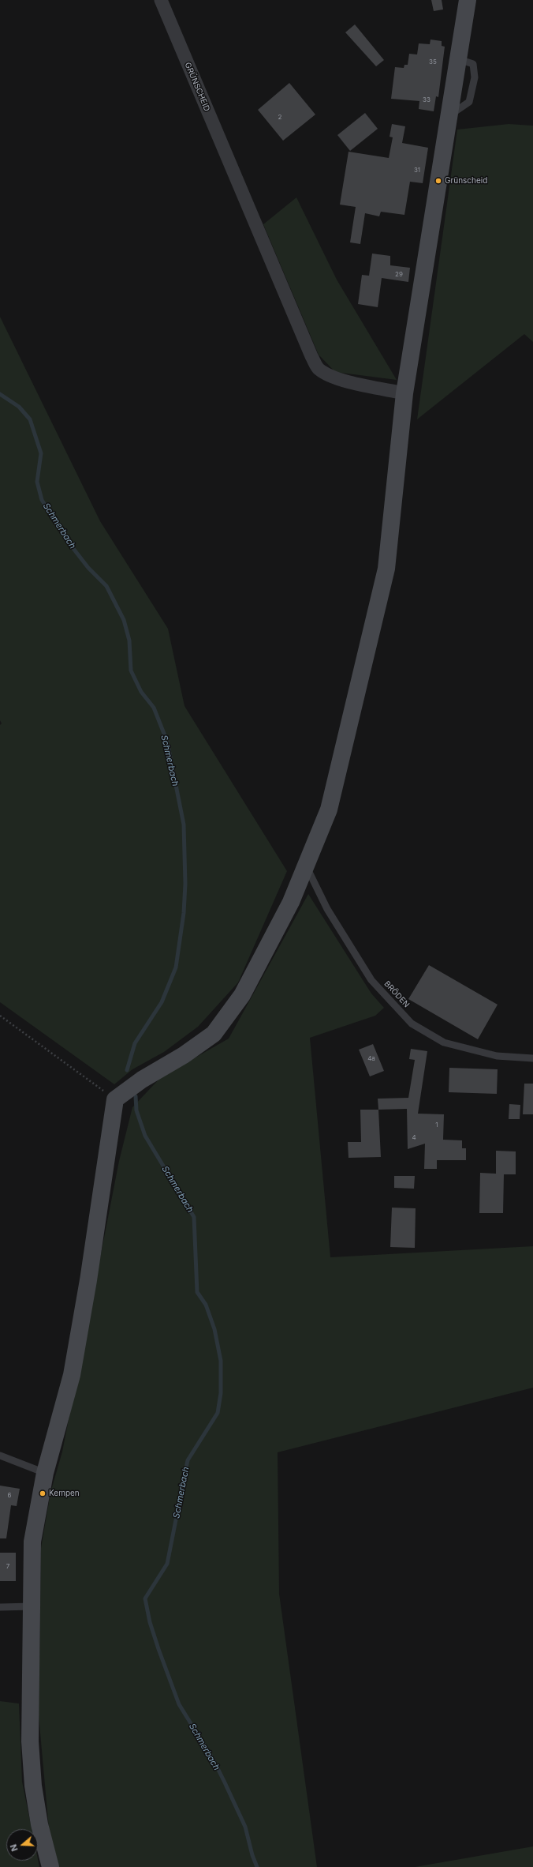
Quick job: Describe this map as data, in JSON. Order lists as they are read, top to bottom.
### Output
{
  "streets": {
    "street": ["GRÜNSCHEID"],
    "lane": ["BRÖDEN"]
  },
  "water": ["Schmerbach"],
  "places": ["Grünscheid", "Kempen"],
  "house_numbers": [
    "35",
    "33",
    "2",
    "31",
    "29",
    "4a",
    "1",
    "4",
    "6",
    "7"
  ],
  "north": "left"
}
